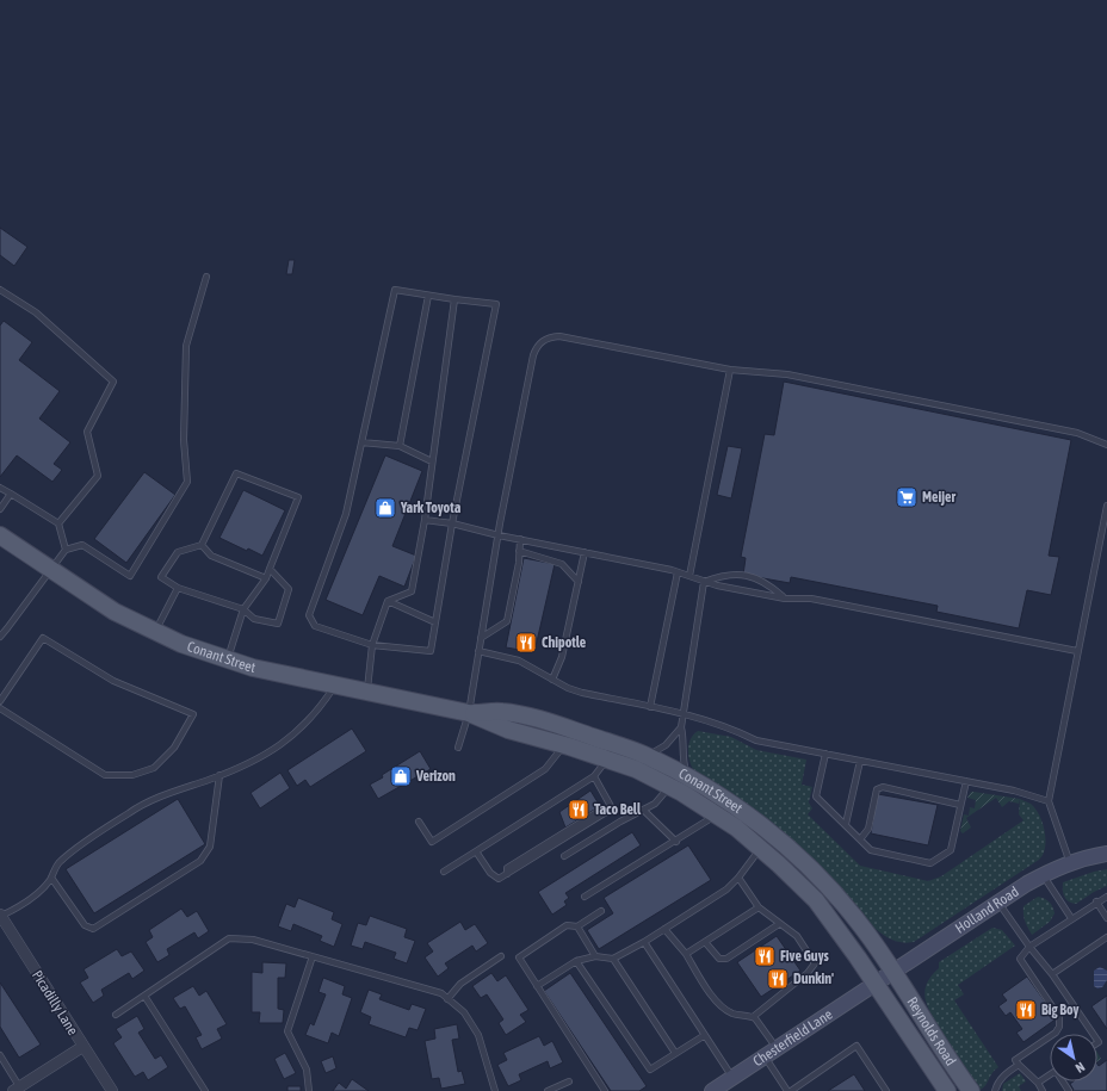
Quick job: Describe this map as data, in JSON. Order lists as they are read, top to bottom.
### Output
{
  "streets": {
    "main road": ["Conant Street", "Reynolds Road"],
    "street": ["Holland Road", "Picadilly Lane", "Chesterfield Lane"]
  },
  "crossings": [
    ["Conant Street", "Holland Road"],
    ["Conant Street", "Reynolds Road"],
    ["Conant Street", "Chesterfield Lane"],
    ["Holland Road", "Reynolds Road"],
    ["Holland Road", "Chesterfield Lane"],
    ["Reynolds Road", "Chesterfield Lane"]
  ],
  "places": {
    "supermarket": ["Meijer"],
    "shop": ["Yark Toyota", "Verizon"],
    "restaurant": [
      "Chipotle",
      "Taco Bell",
      "Five Guys",
      "Dunkin'",
      "Big Boy"
    ]
  },
  "north": "bottom right"
}
